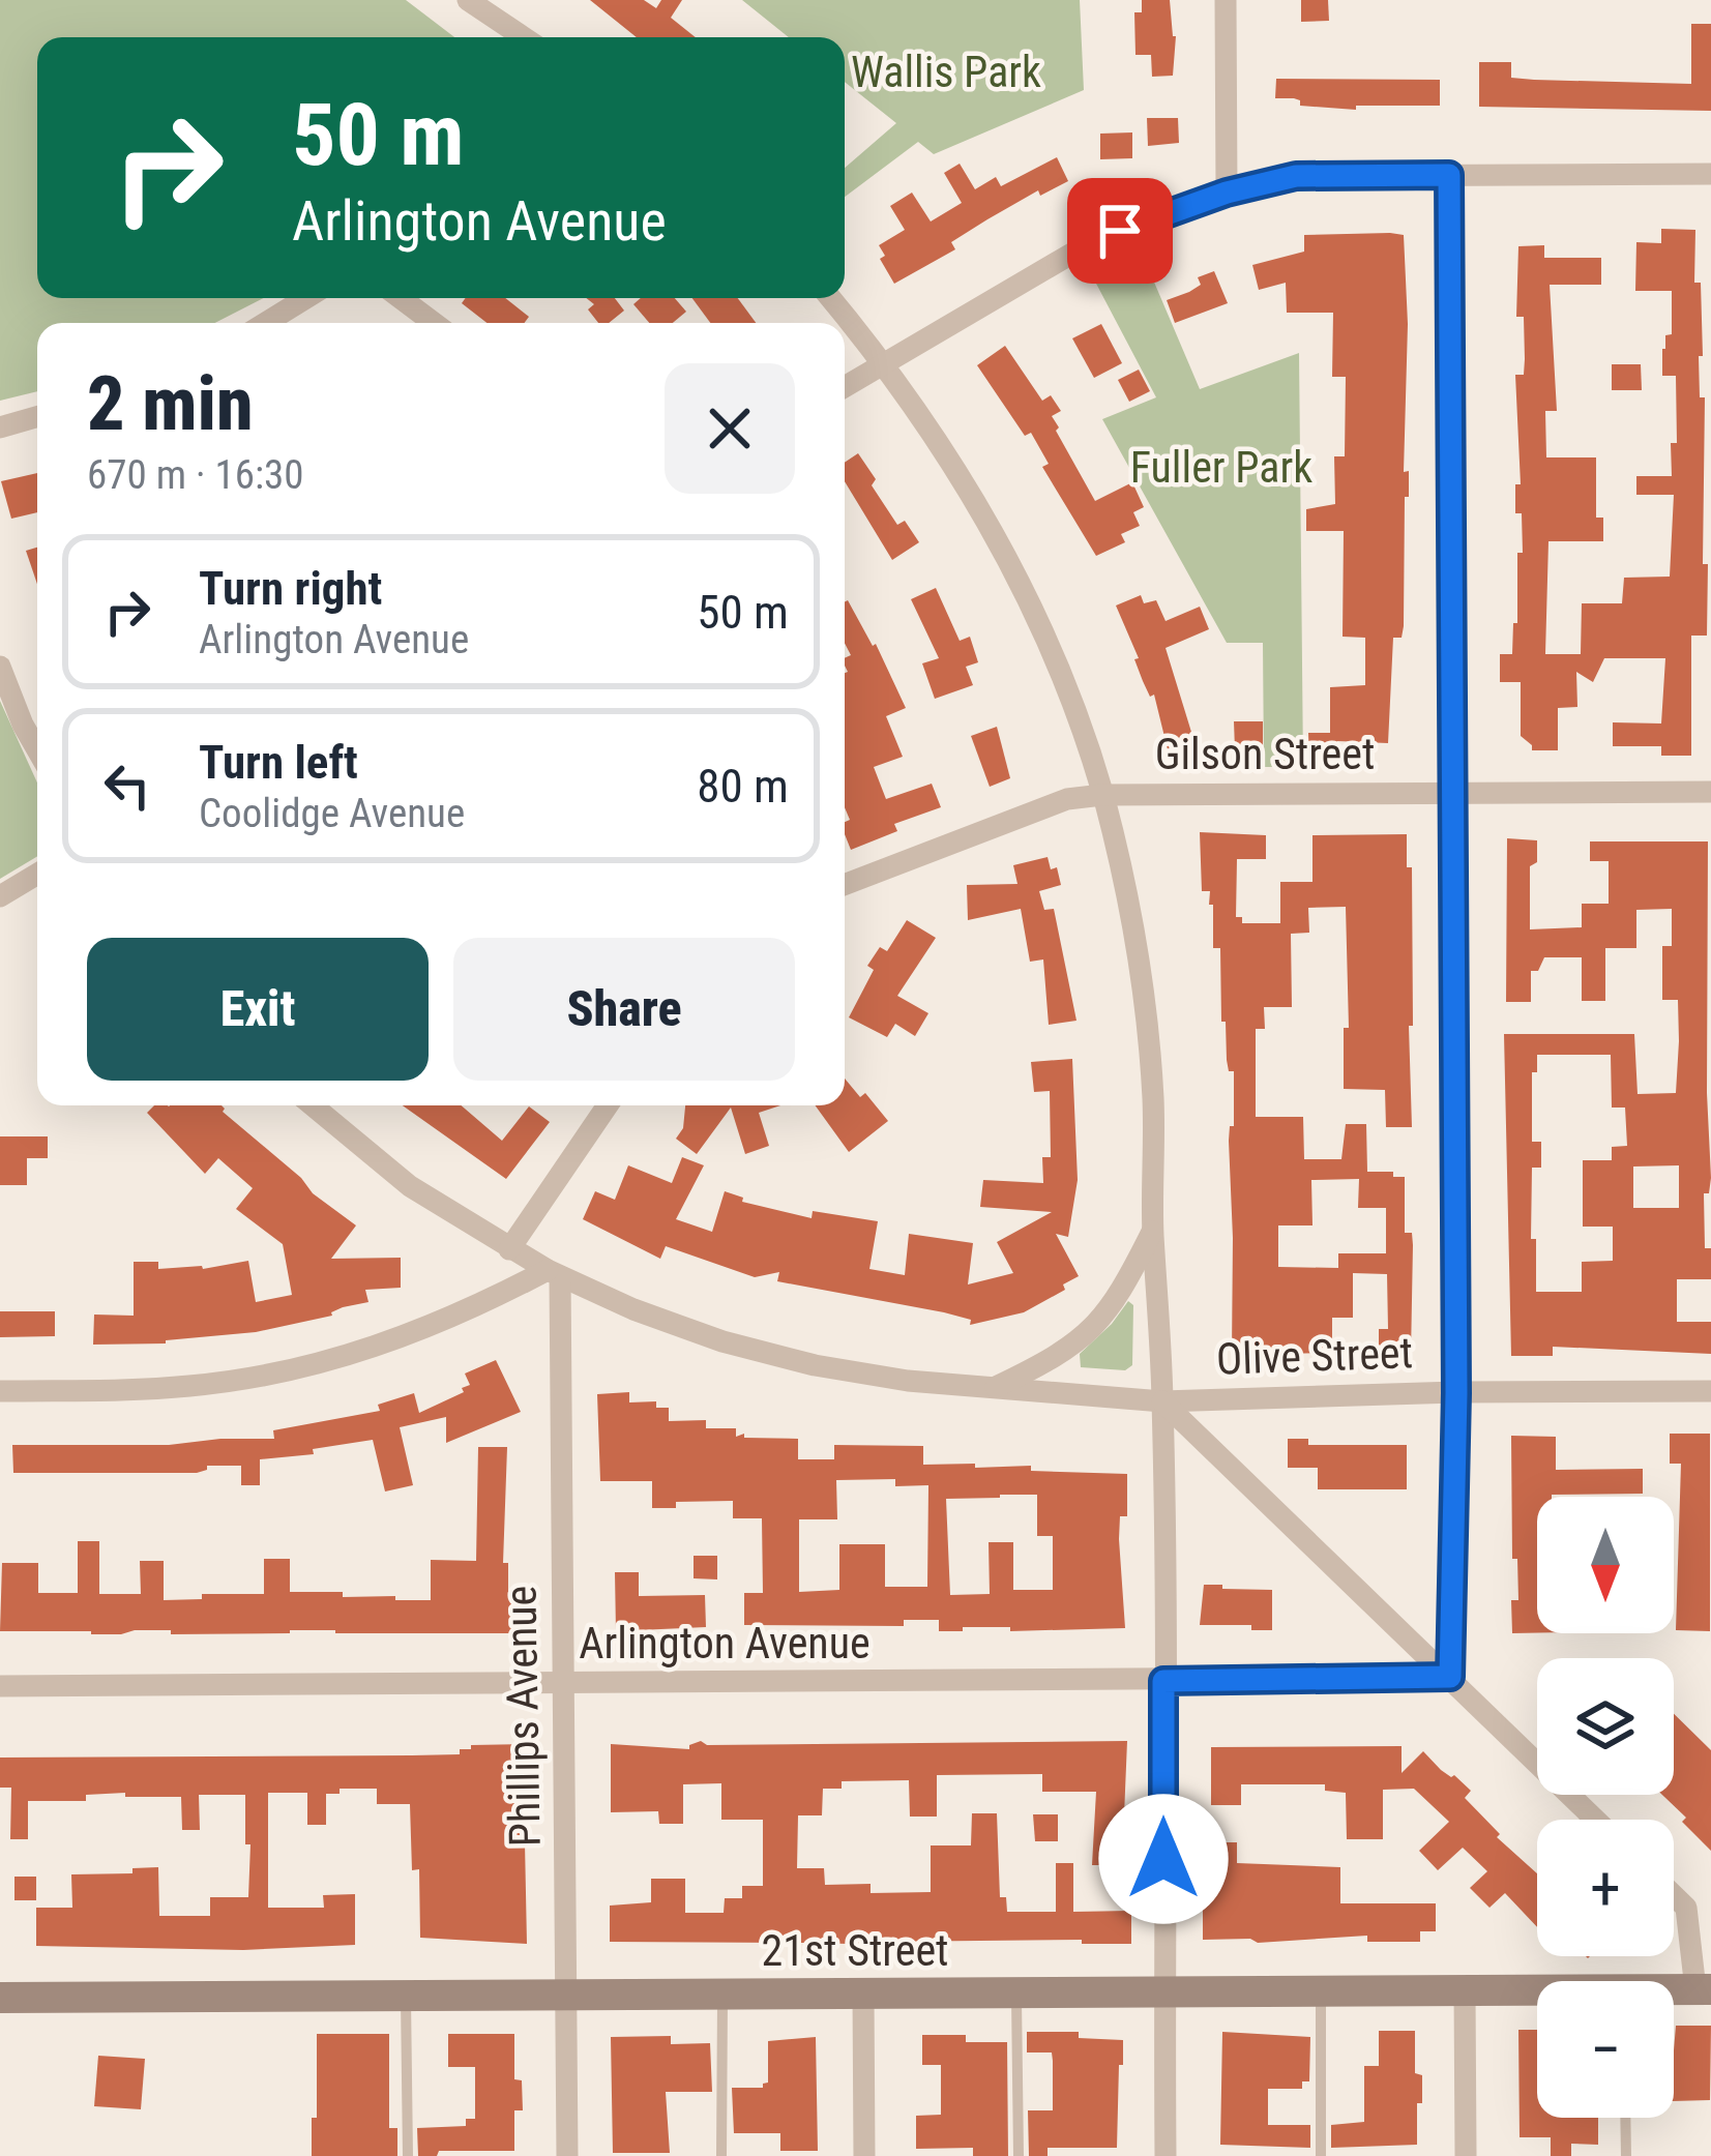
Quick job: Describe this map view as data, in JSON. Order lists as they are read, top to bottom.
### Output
{
  "streets": {
    "street": [
      "Gilson Street",
      "Olive Street",
      "Arlington Avenue",
      "Phillips Avenue",
      "21st Street"
    ]
  },
  "crossings": [
    ["Olive Street", "Phillips Avenue"],
    ["Arlington Avenue", "Phillips Avenue"],
    ["Phillips Avenue", "21st Street"]
  ],
  "parks": ["Wallis Park", "Fuller Park"],
  "north": "bottom",
  "page": {
    "turn": ["50 m", "Arlington Avenue"],
    "heading": ["2 min", "670 m · 16:30"],
    "list": [
      {
        "name": "Turn right",
        "note": "Arlington Avenue",
        "value": "50 m"
      },
      {
        "name": "Turn left",
        "note": "Coolidge Avenue",
        "value": "80 m"
      }
    ],
    "buttons": ["Exit", "Share"],
    "map_buttons": ["+", "−"]
  }
}
